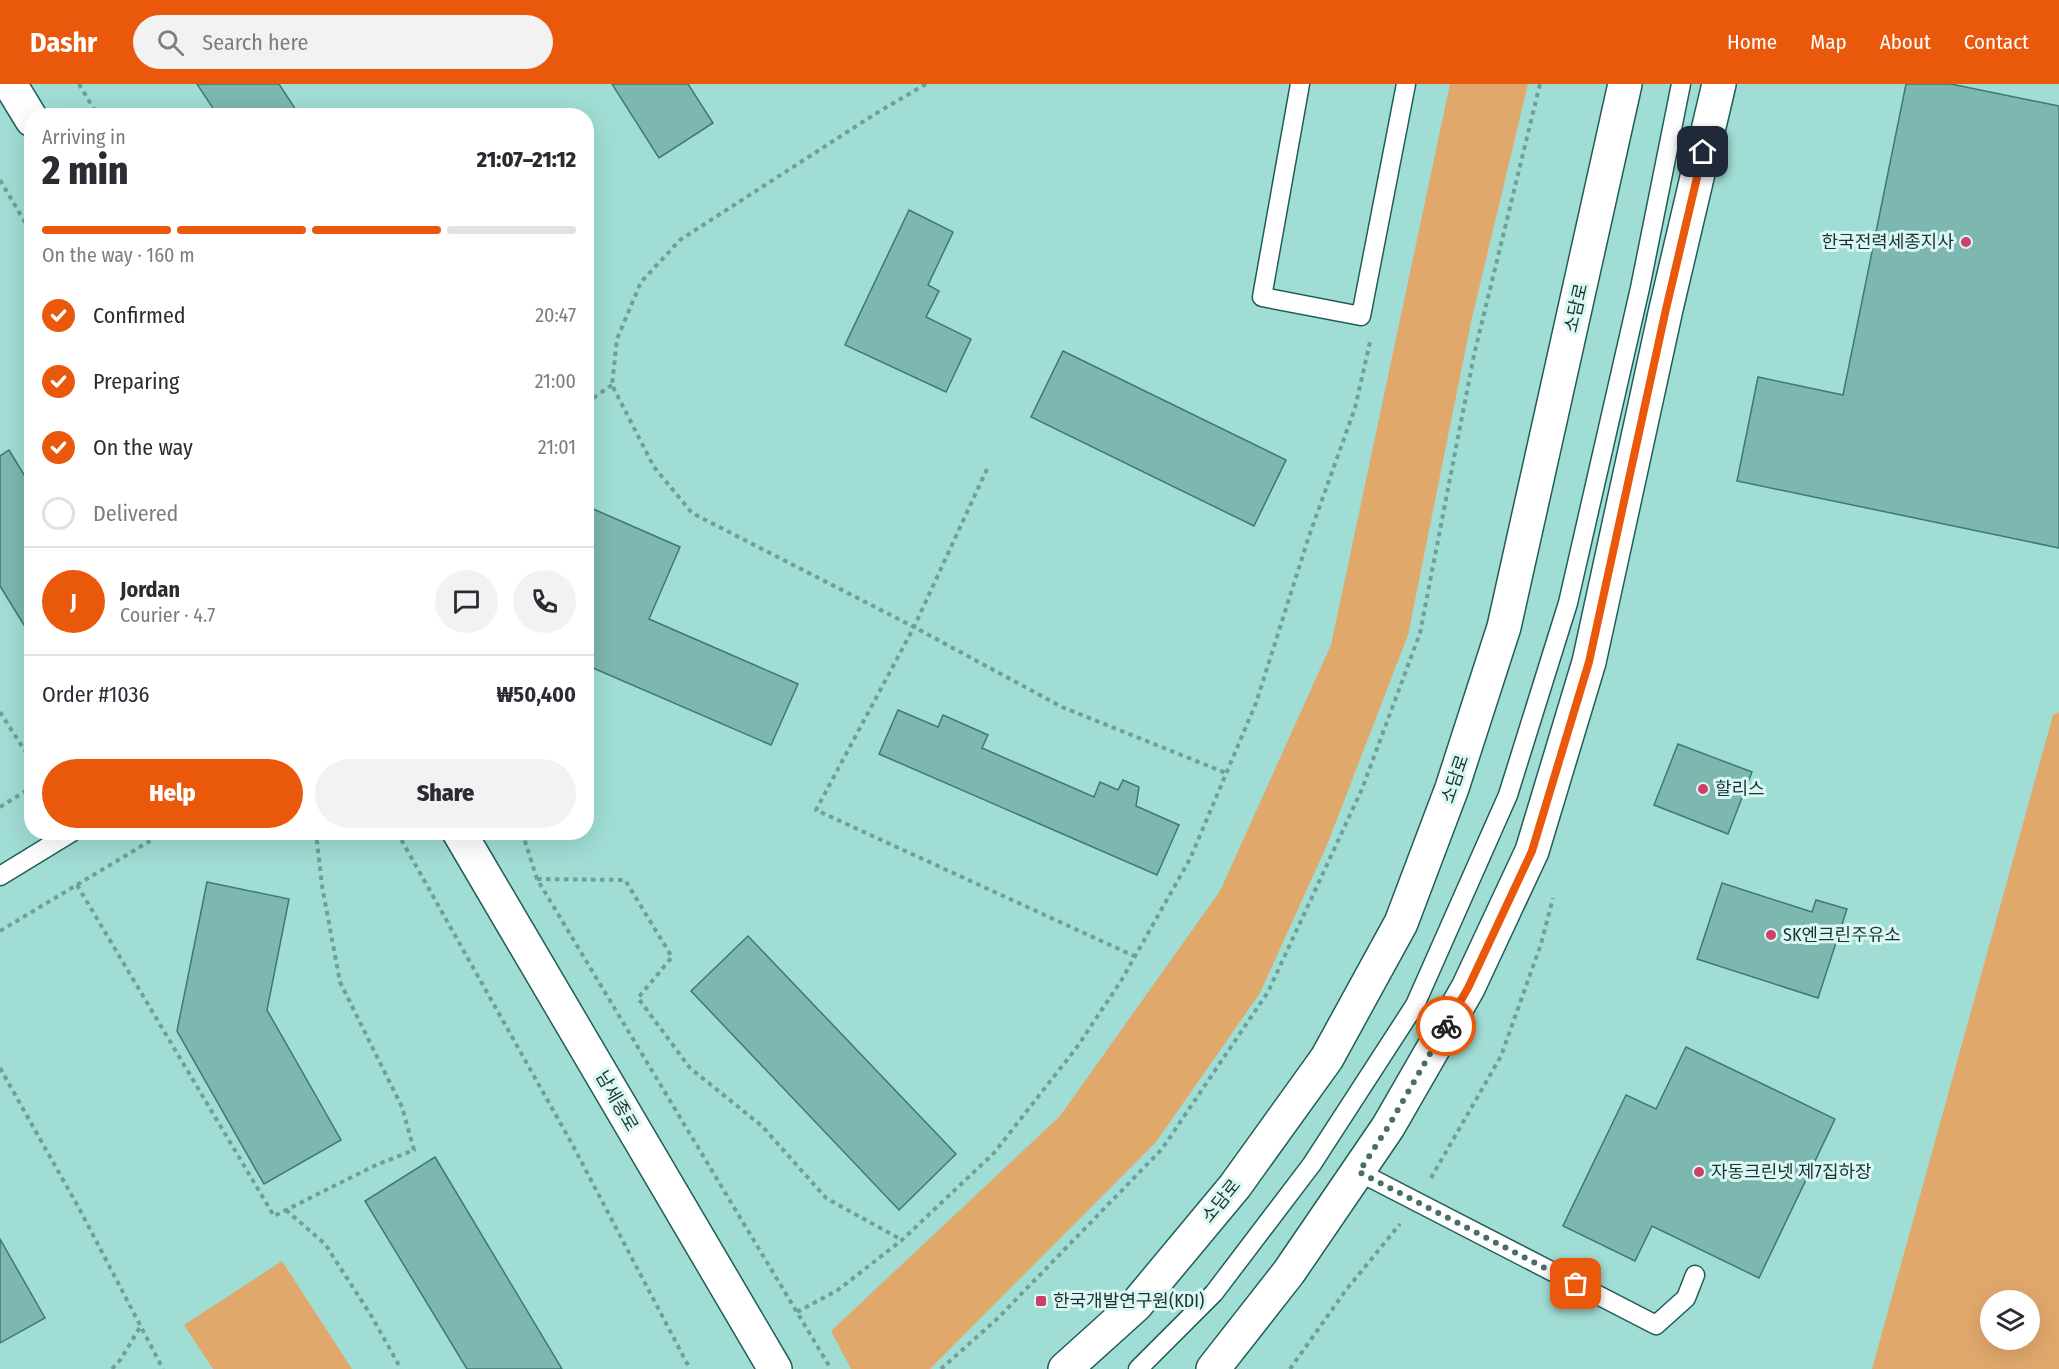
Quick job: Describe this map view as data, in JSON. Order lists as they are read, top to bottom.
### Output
{
  "streets": {
    "street": ["소담로", "남세종로"]
  },
  "places": {
    "other": [
      "한국전력세종지사",
      "할리스",
      "SK엔크린주유소",
      "자동크린넷 제7집하장"
    ],
    "transit": ["한국개발연구원(KDI)"]
  },
  "page": {
    "header": "Dashr",
    "search": "Search here",
    "nav": [
      "Home",
      "Map",
      "About",
      "Contact"
    ],
    "heading": ["2 min", "Arriving in", "21:07–21:12"],
    "panel": [
      "Jordan",
      "Courier · 4.7",
      "Order #1036",
      "₩50,400"
    ],
    "bar": "On the way · 160 m",
    "list": [
      ["Confirmed", "20:47"],
      ["Preparing", "21:00"],
      ["On the way", "21:01"],
      "Delivered"
    ],
    "round": "J",
    "buttons": ["Help", "Share"]
  }
}
